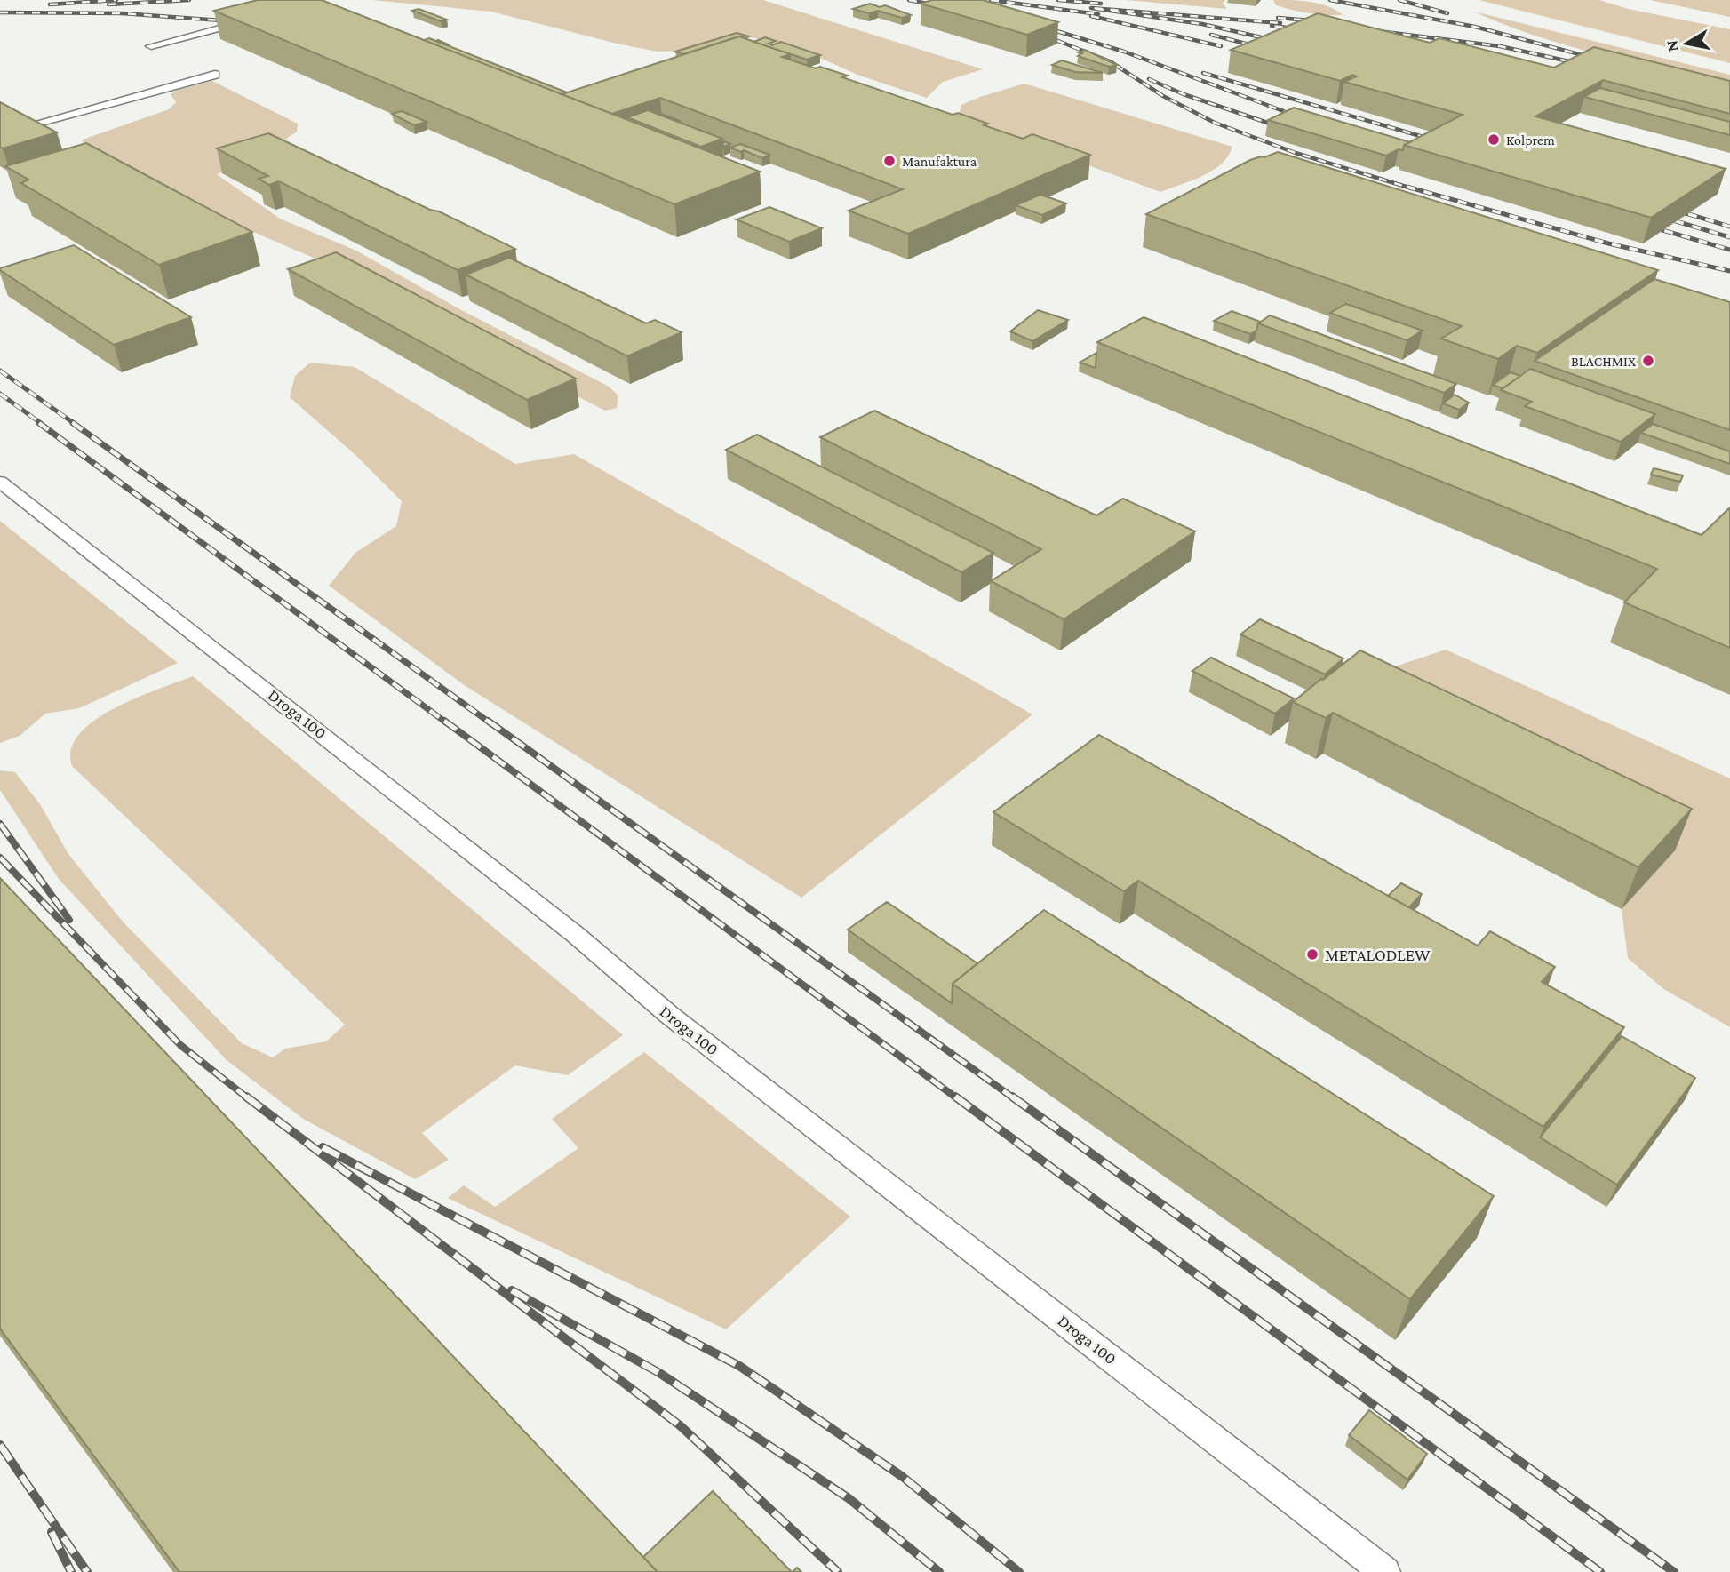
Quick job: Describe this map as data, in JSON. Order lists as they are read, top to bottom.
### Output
{
  "streets": {
    "lane": ["Droga 100"]
  },
  "places": [
    "Kolprem",
    "Manufaktura",
    "BLACHMIX",
    "METALODLEW"
  ],
  "north": "left"
}
